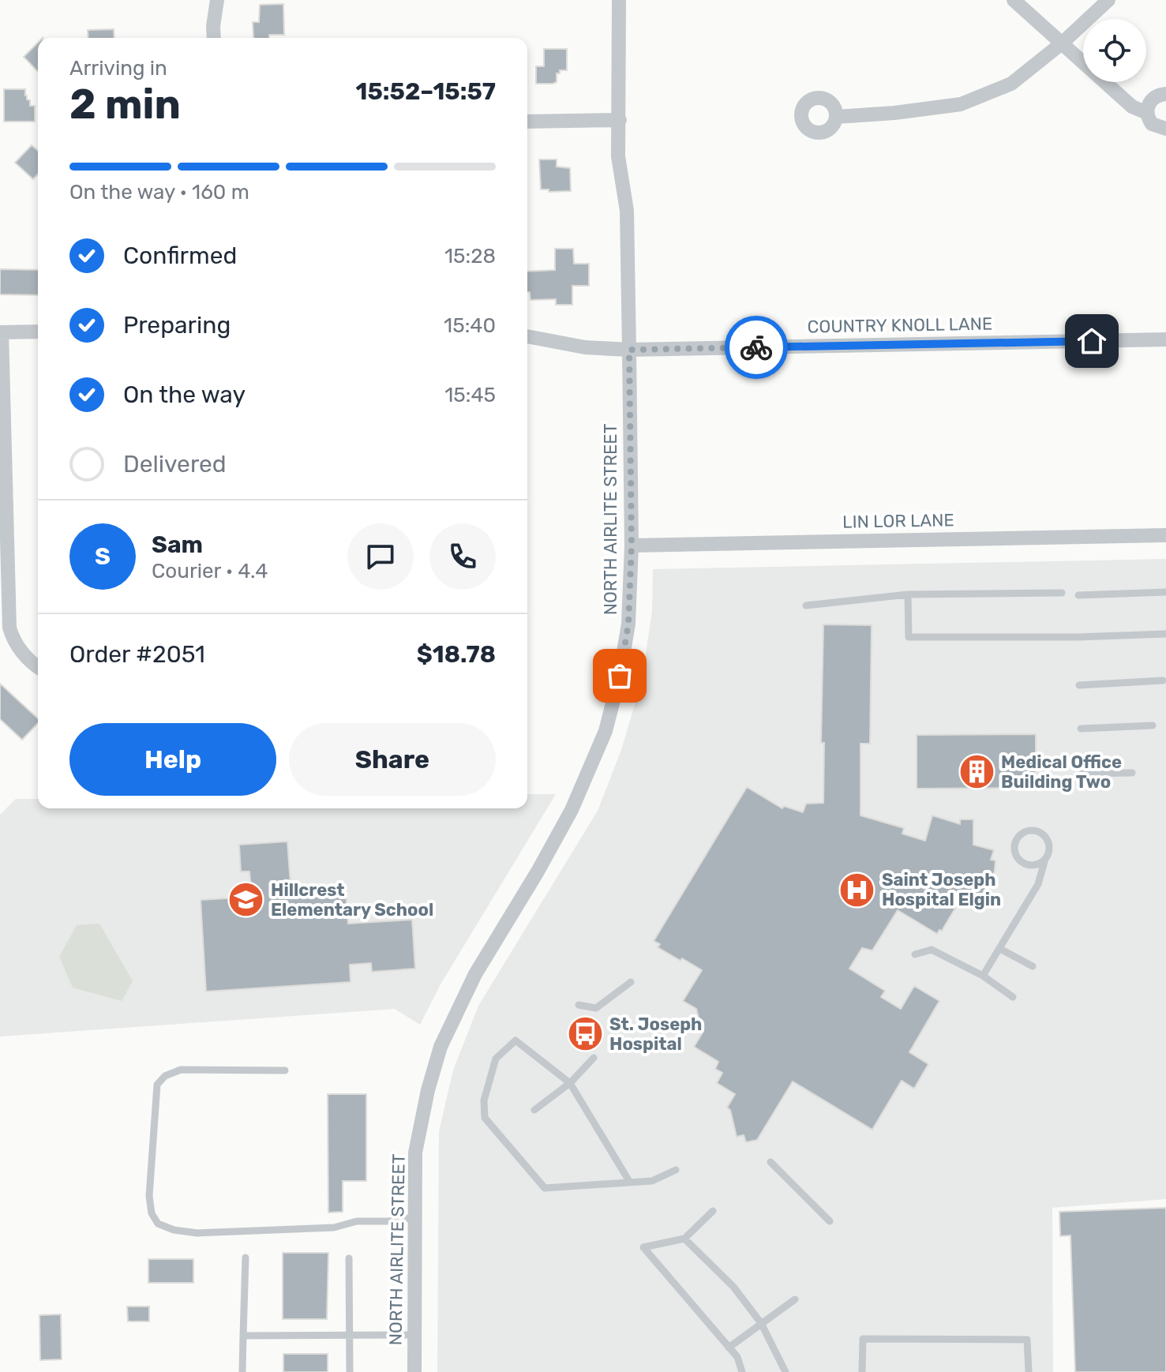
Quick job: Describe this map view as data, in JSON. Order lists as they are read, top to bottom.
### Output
{
  "streets": {
    "street": ["COUNTRY KNOLL LANE", "NORTH AIRLITE STREET", "LIN LOR LANE"]
  },
  "crossings": [
    ["COUNTRY KNOLL LANE", "NORTH AIRLITE STREET"],
    ["NORTH AIRLITE STREET", "LIN LOR LANE"]
  ],
  "places": {
    "building": ["Medical Office Building Two"],
    "hospital": ["Saint Joseph Hospital Elgin"],
    "school or university": ["Hillcrest Elementary School"],
    "bus stop": ["St. Joseph Hospital"]
  },
  "page": {
    "heading": ["2 min", "Arriving in", "15:52–15:57"],
    "panel": [
      "Sam",
      "Courier · 4.4",
      "Order #2051",
      "$18.78"
    ],
    "bar": "On the way · 160 m",
    "list": [
      ["Confirmed", "15:28"],
      ["Preparing", "15:40"],
      ["On the way", "15:45"],
      "Delivered"
    ],
    "round": "S",
    "buttons": ["Help", "Share"]
  }
}
